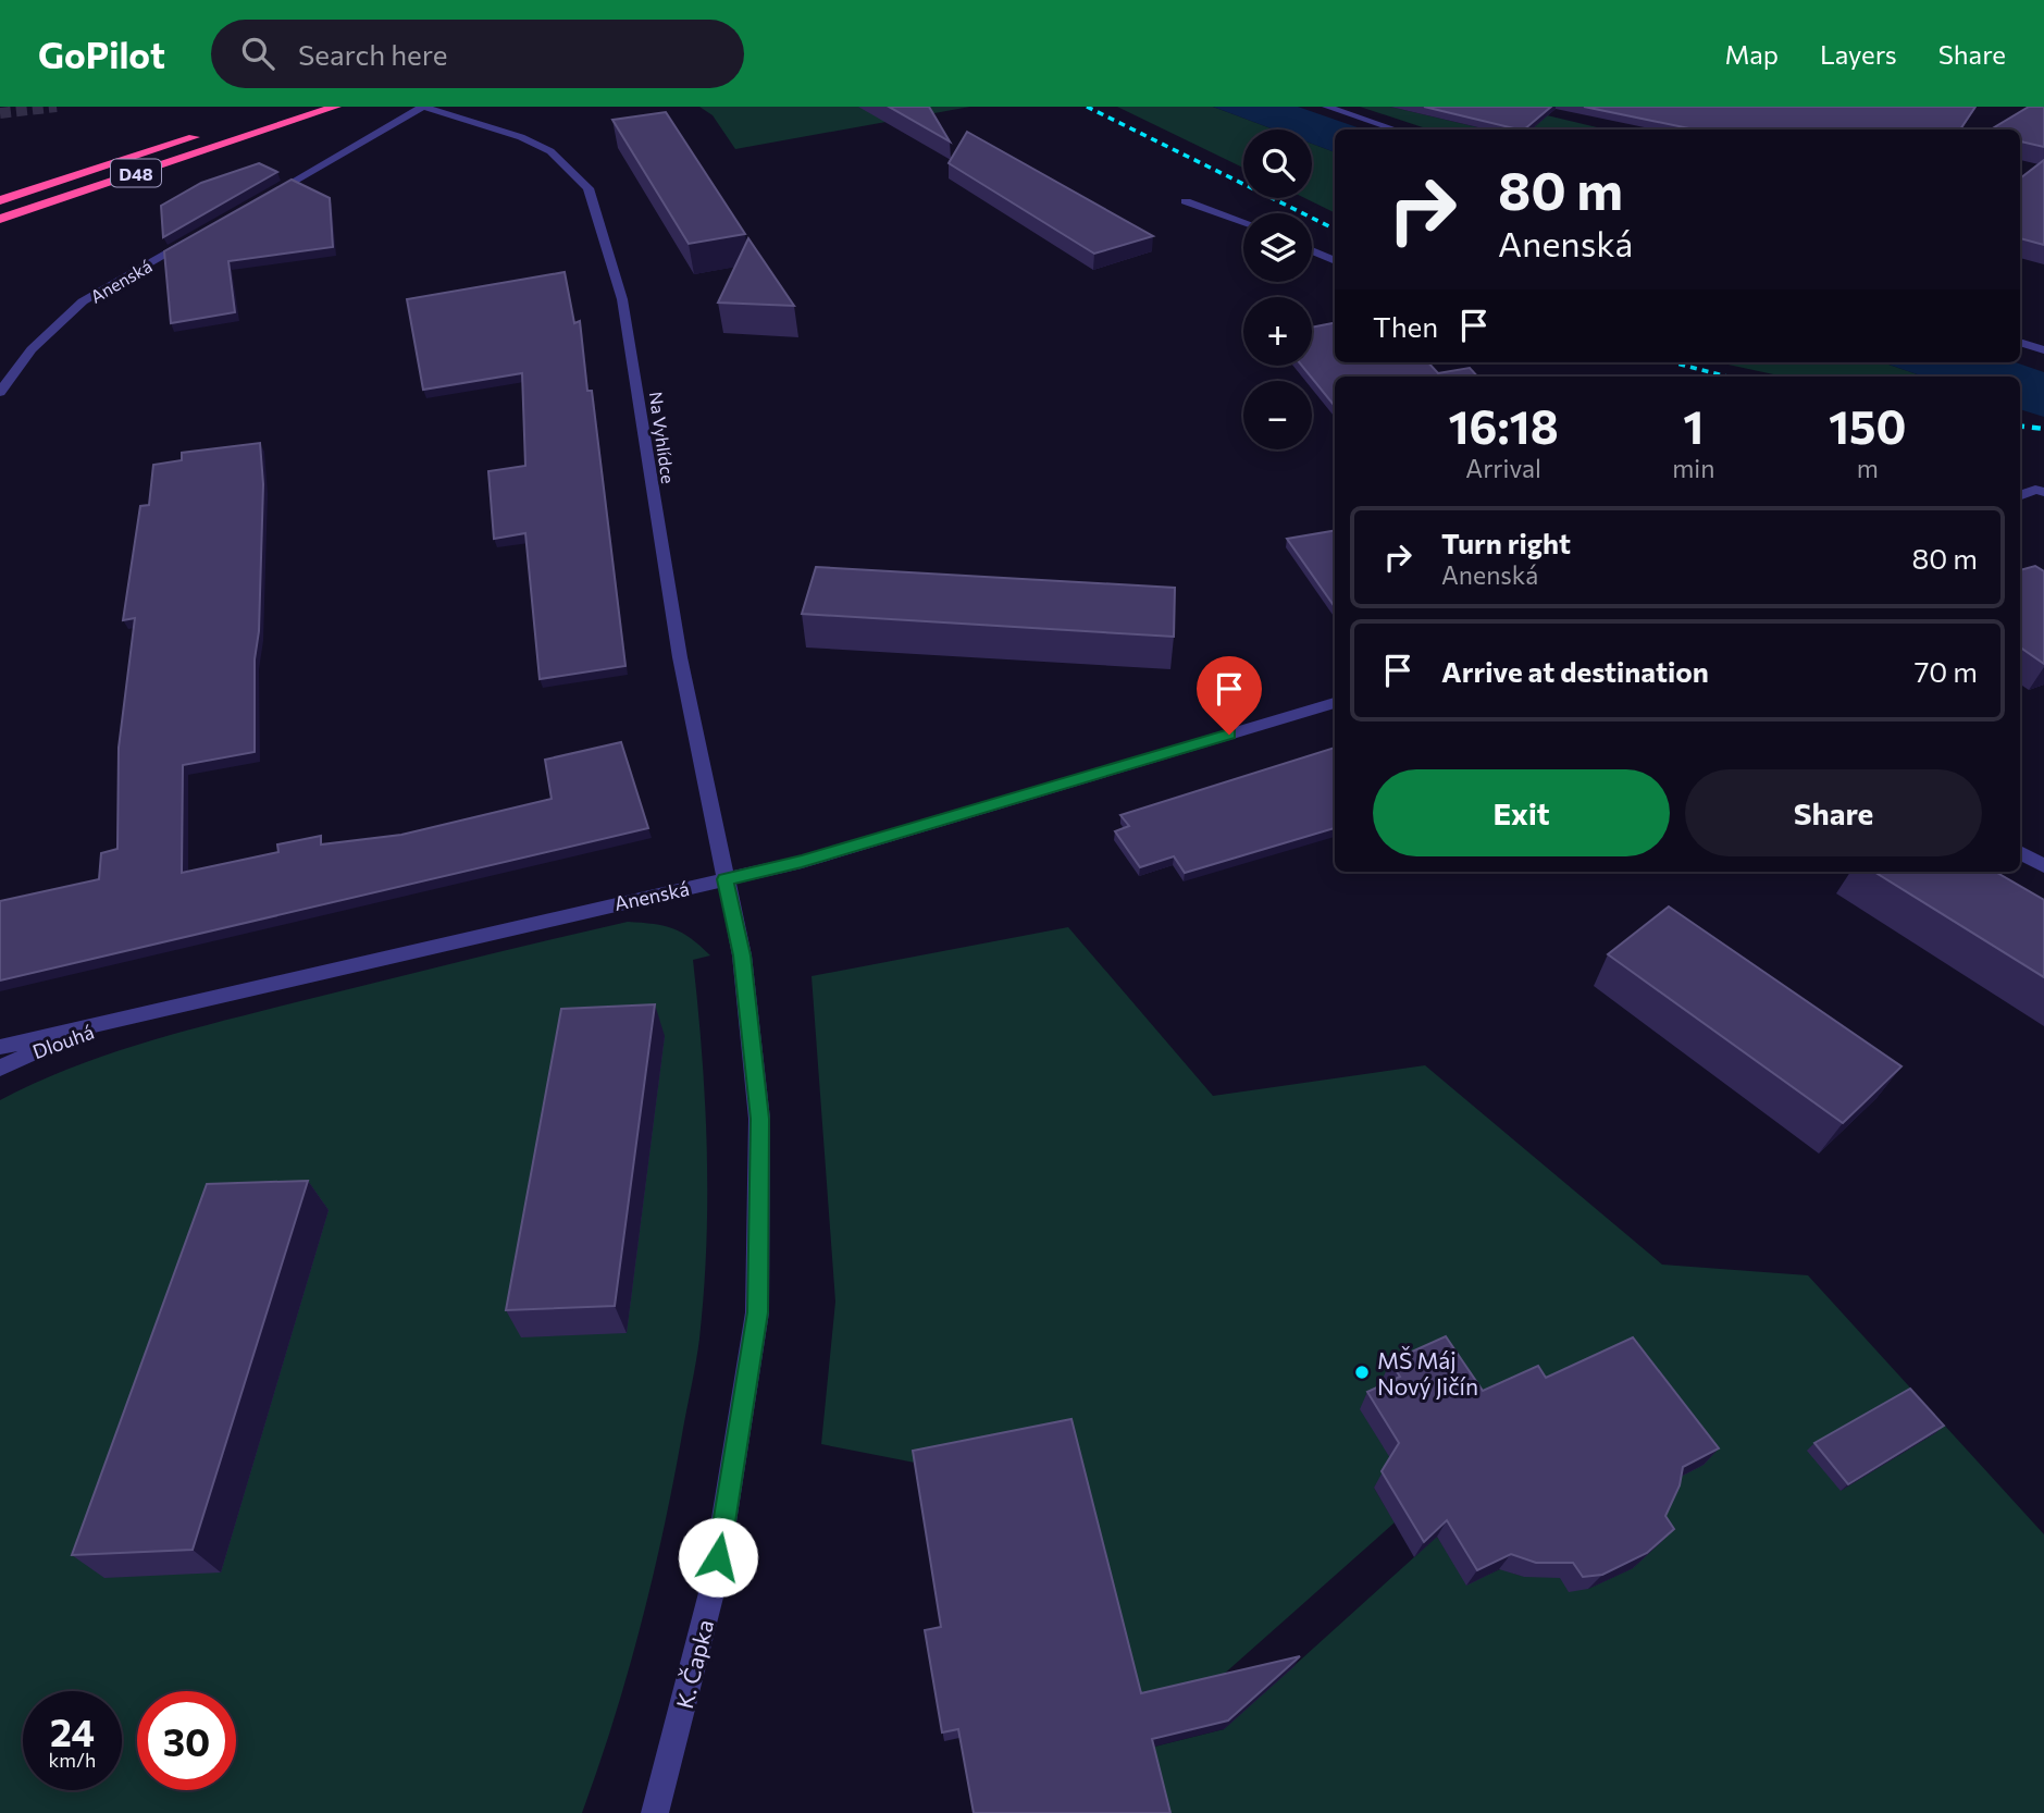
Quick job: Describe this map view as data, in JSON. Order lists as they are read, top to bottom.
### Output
{
  "streets": {
    "highway": ["D48"],
    "street": [
      "Anenská",
      "Na Vyhlídce",
      "Dlouhá",
      "K. Čapka"
    ]
  },
  "crossings": [
    ["Anenská", "Na Vyhlídce"],
    ["Anenská", "Dlouhá"],
    ["Anenská", "K. Čapka"],
    ["Na Vyhlídce", "K. Čapka"]
  ],
  "places": ["MŠ Máj Nový Jičín"],
  "page": {
    "header": "GoPilot",
    "search": "Search here",
    "nav": ["Map", "Layers", "Share"],
    "map_buttons": ["+", "−"],
    "turn": ["80 m", "Anenská"],
    "then": "Then",
    "eta": [
      "16:18",
      "Arrival",
      "1",
      "min",
      "150",
      "m"
    ],
    "list": [
      {
        "name": "Turn right",
        "note": "Anenská",
        "value": "80 m"
      },
      {
        "name": "Arrive at destination",
        "value": "70 m"
      }
    ],
    "buttons": ["Exit", "Share"],
    "speed": "24 km/h",
    "limit": "30"
  }
}
